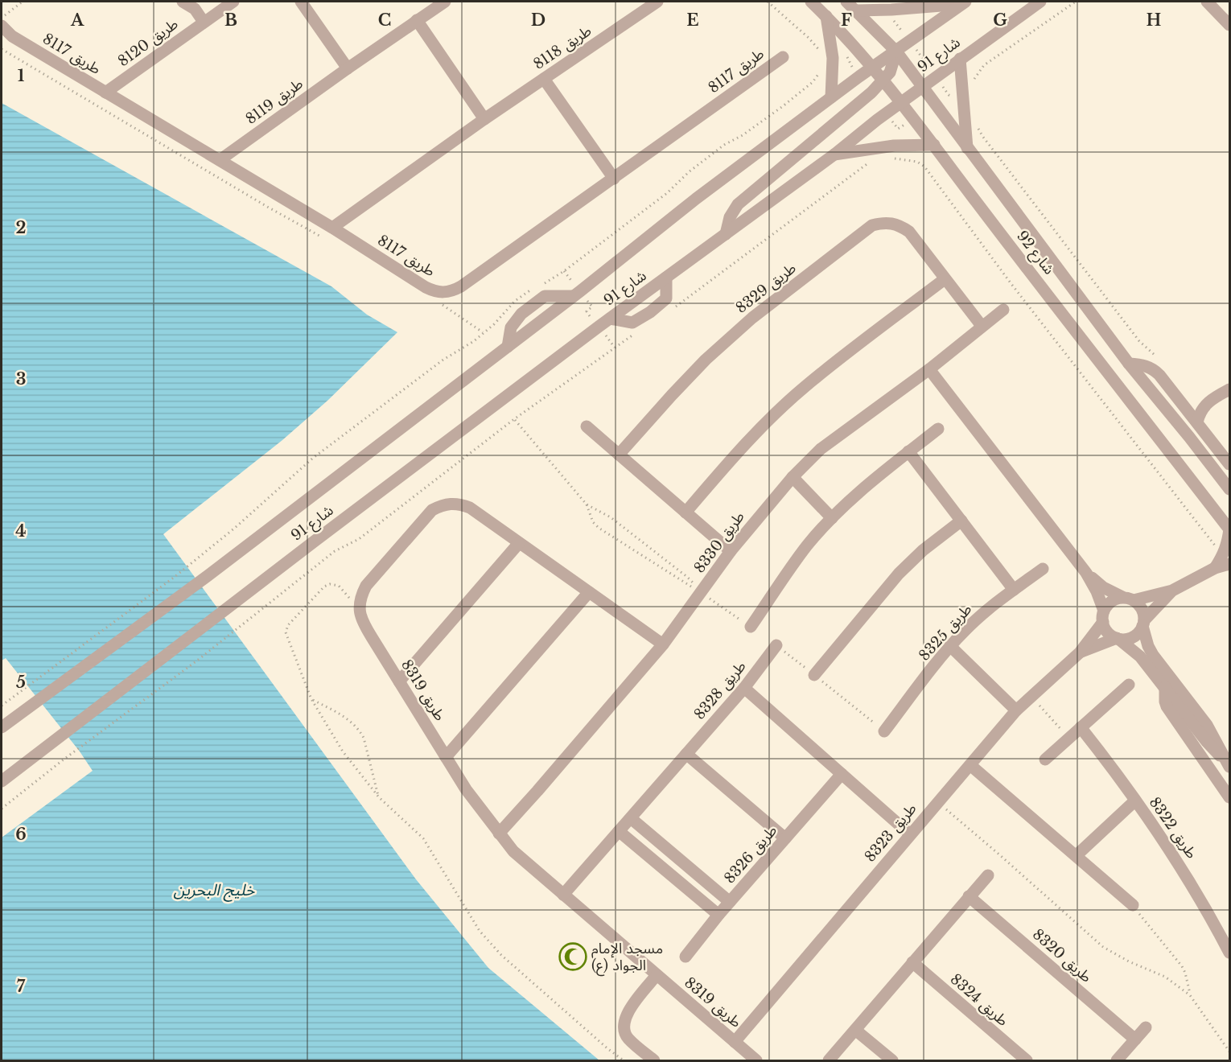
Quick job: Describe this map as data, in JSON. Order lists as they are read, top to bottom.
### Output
{
  "streets": {
    "street": [
      "طريق 8120",
      "طريق 8118",
      "طريق 8117",
      "شارع 91",
      "طريق 8119",
      "شارع 92",
      "طريق 8329",
      "طريق 8330",
      "طريق 8325",
      "طريق 8319",
      "طريق 8328",
      "طريق 8322",
      "طريق 8323",
      "طريق 8326",
      "طريق 8320",
      "طريق 8324"
    ]
  },
  "crossings": [
    ["طريق 8120", "طريق 8117"],
    ["طريق 8118", "طريق 8117"],
    ["طريق 8117", "طريق 8119"],
    ["شارع 91", "شارع 92"],
    ["طريق 8329", "طريق 8330"],
    ["طريق 8330", "طريق 8319"],
    ["طريق 8319", "طريق 8328"],
    ["طريق 8319", "طريق 8323"]
  ],
  "water": ["خليج البحرين"],
  "places": {
    "mosque": ["مسجد الإمام الجواد (ع)"]
  },
  "grid": {
    "columns": [
      "A",
      "B",
      "C",
      "D",
      "E",
      "F",
      "G",
      "H"
    ],
    "rows": [
      "1",
      "2",
      "3",
      "4",
      "5",
      "6",
      "7"
    ]
  }
}
